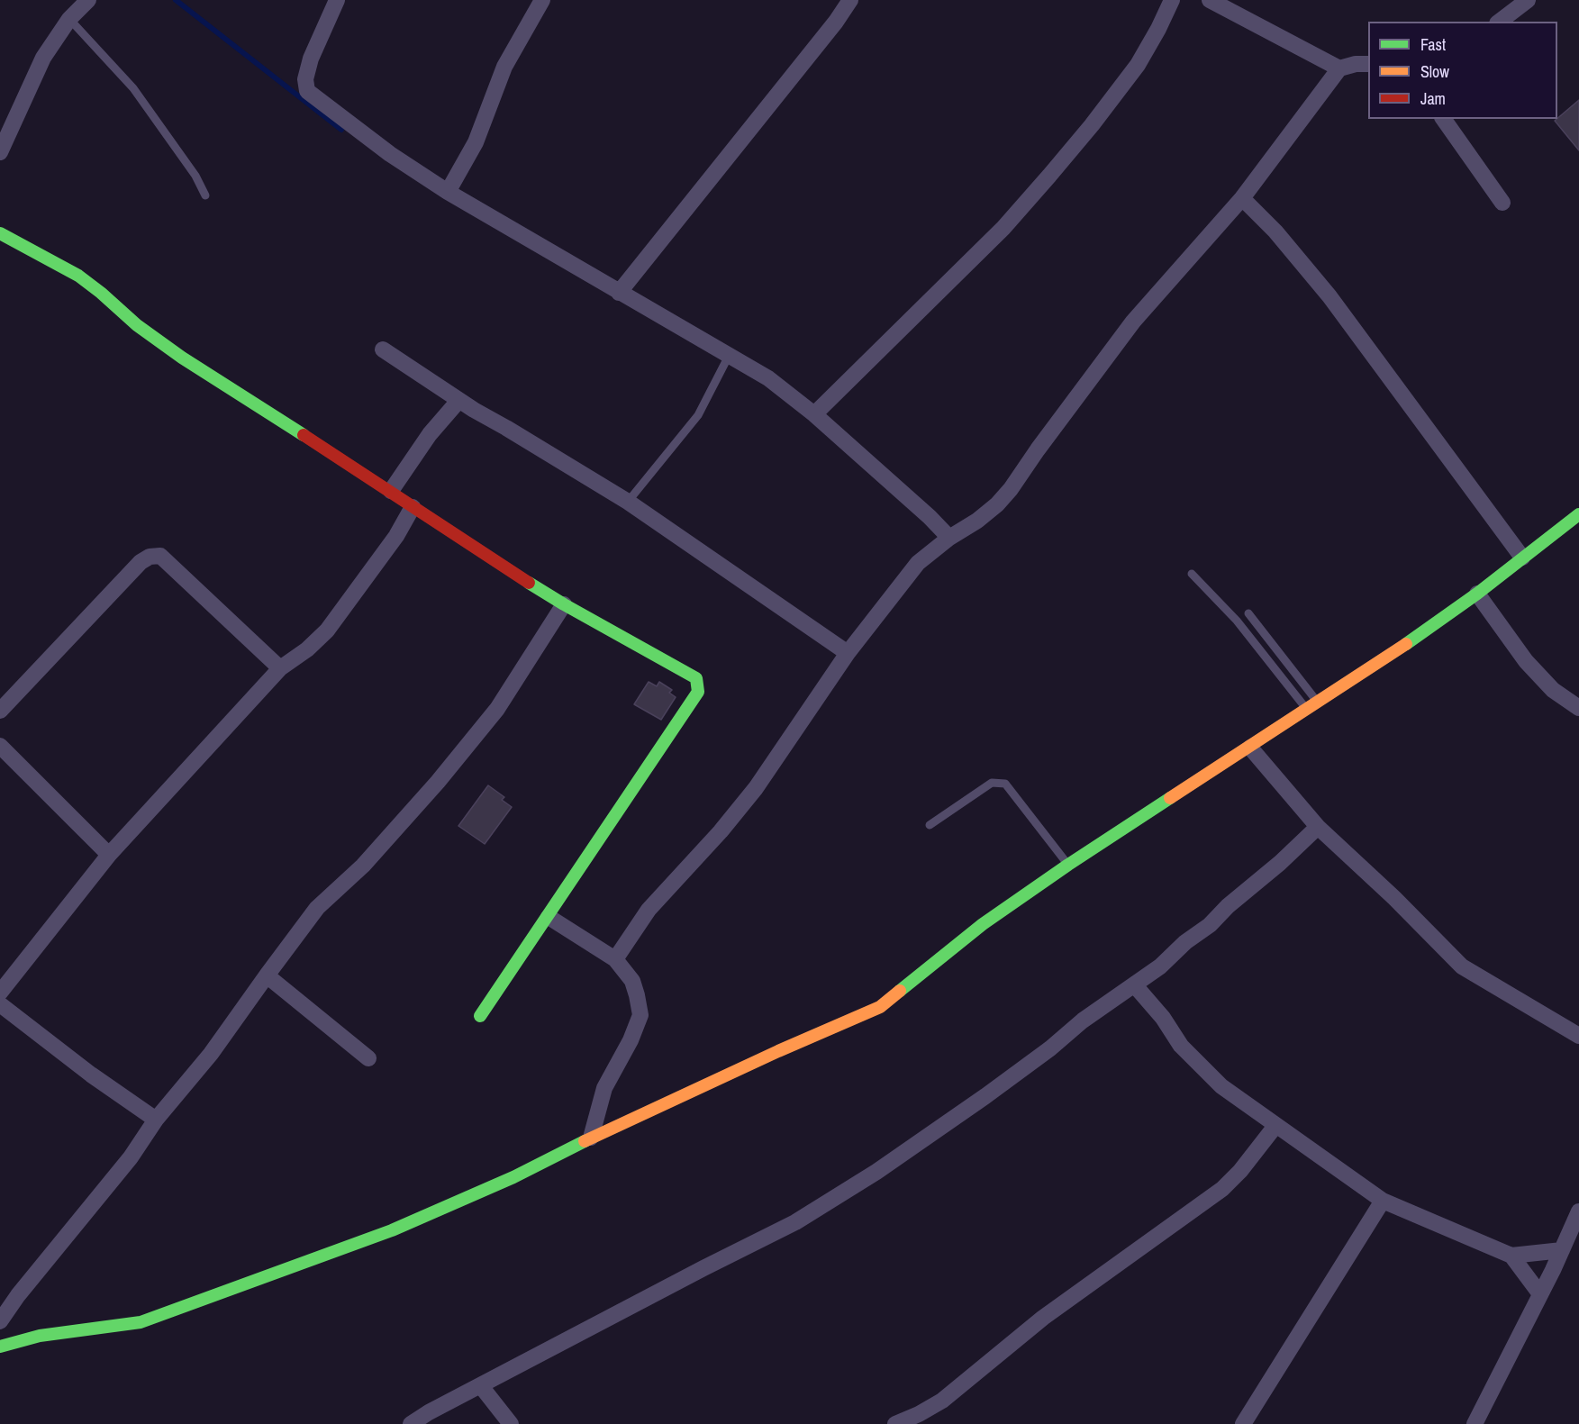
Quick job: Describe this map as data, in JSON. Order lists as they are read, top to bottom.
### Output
{
  "legend": ["Fast", "Slow", "Jam"]
}
